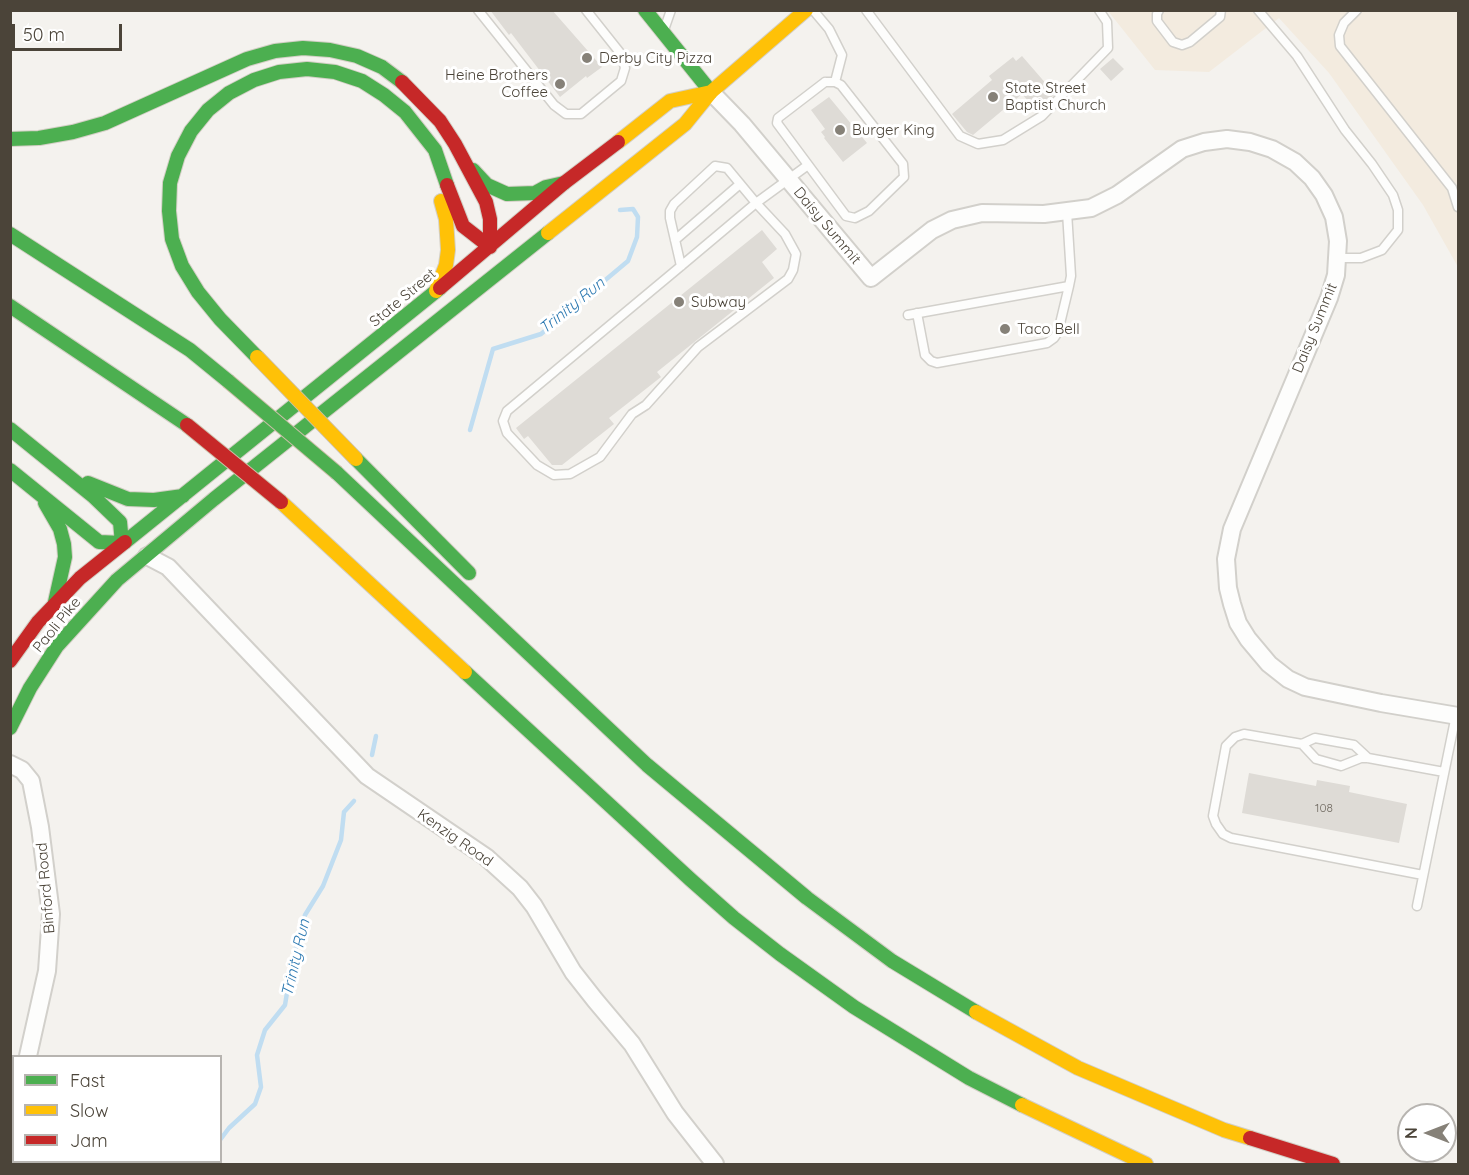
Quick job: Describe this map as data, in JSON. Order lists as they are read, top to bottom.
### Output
{
  "streets": {
    "main road": ["State Street", "Paoli Pike"],
    "street": ["Daisy Summit", "Kenzig Road", "Binford Road"]
  },
  "crossings": [
    ["State Street", "Paoli Pike"],
    ["State Street", "Kenzig Road"],
    ["Paoli Pike", "Kenzig Road"]
  ],
  "water": ["Trinity Run"],
  "places": [
    "Derby City Pizza",
    "Heine Brothers Coffee",
    "State Street Baptist Church",
    "Burger King",
    "Subway",
    "Taco Bell"
  ],
  "house_numbers": ["108"],
  "legend": ["Fast", "Slow", "Jam"],
  "scale_bar": "50 m",
  "north": "left"
}
